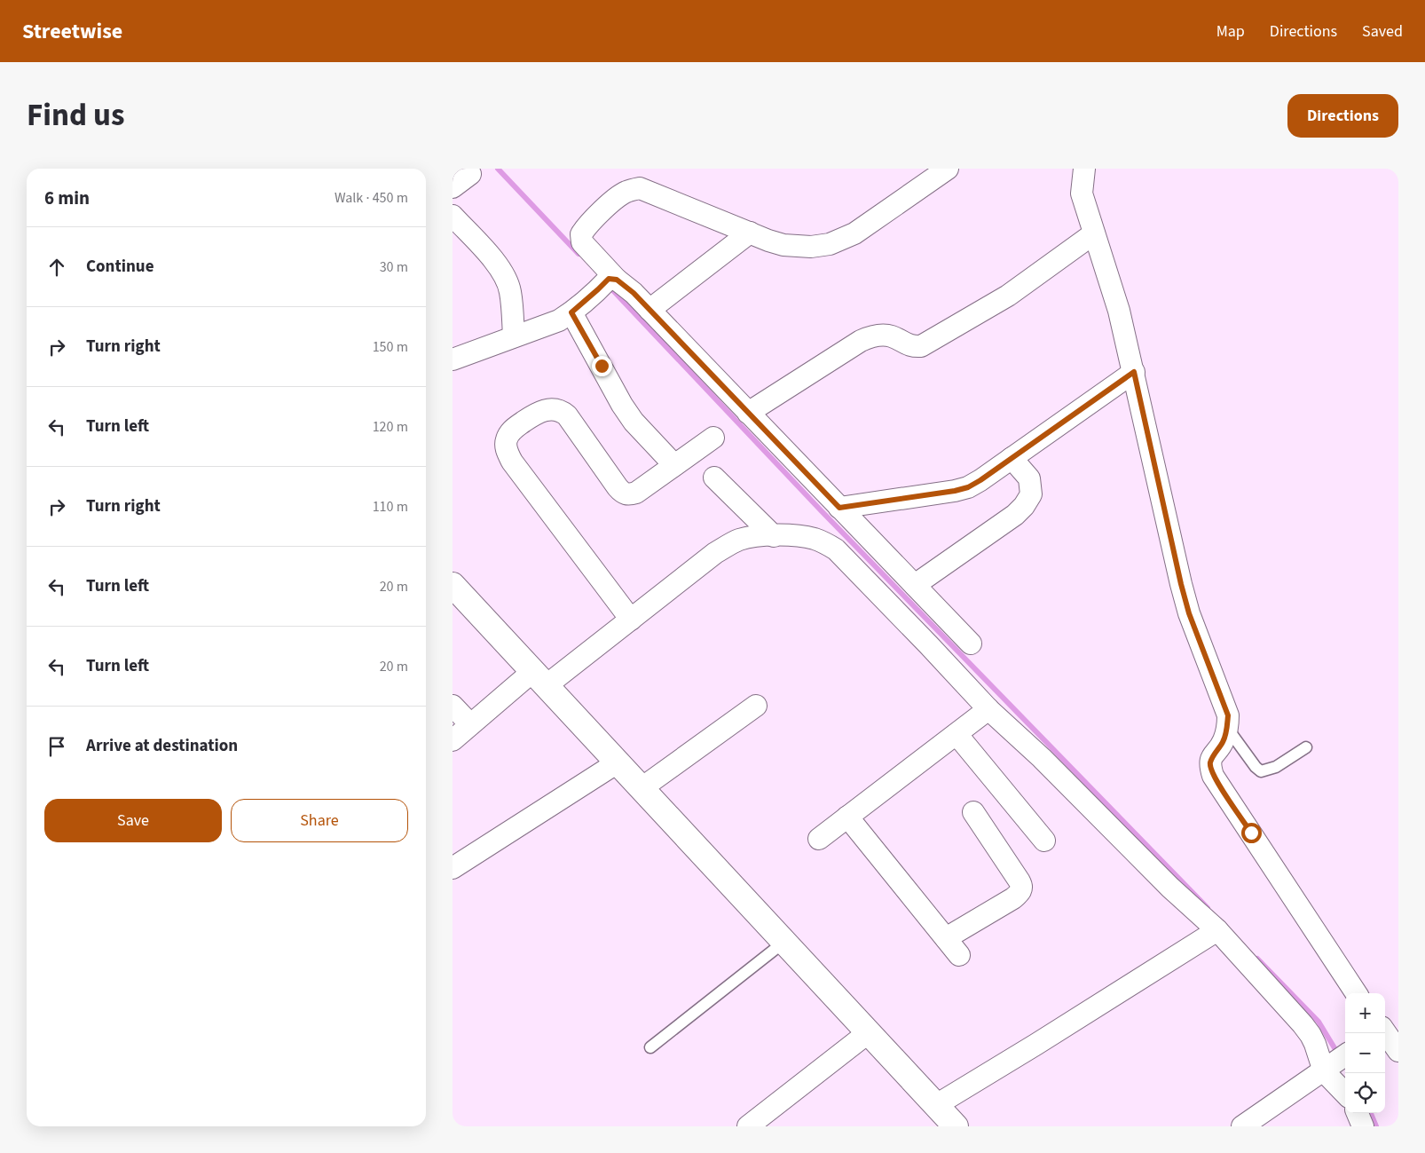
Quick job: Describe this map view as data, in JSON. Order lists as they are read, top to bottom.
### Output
{
  "page": {
    "header": "Streetwise",
    "nav": ["Map", "Directions", "Saved"],
    "title": "Find us",
    "buttons": [
      "Directions",
      ["Save", "Share"]
    ],
    "heading": ["6 min", "Walk · 450 m"],
    "list": [
      ["Continue", "30 m"],
      ["Turn right", "150 m"],
      ["Turn left", "120 m"],
      ["Turn right", "110 m"],
      ["Turn left", "20 m"],
      ["Turn left", "20 m"],
      "Arrive at destination"
    ],
    "map_buttons": ["+", "−"]
  }
}
